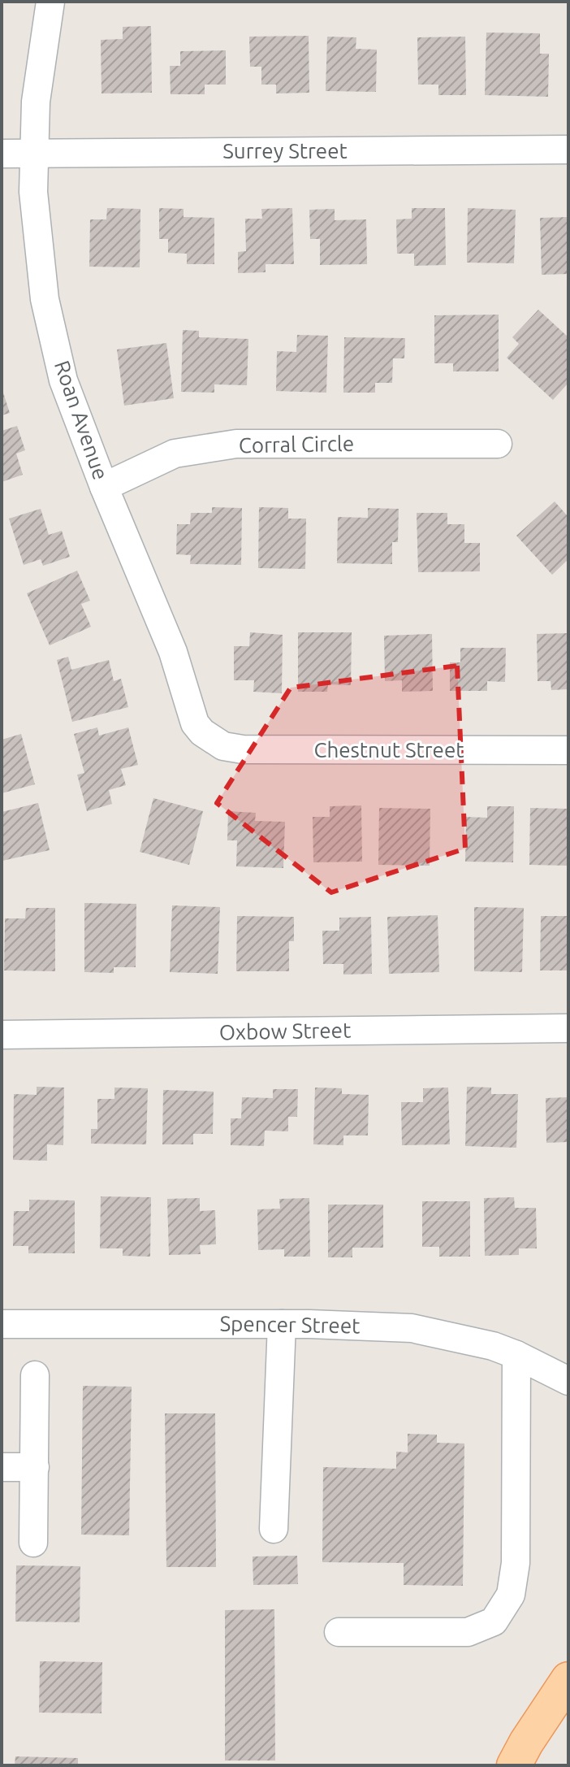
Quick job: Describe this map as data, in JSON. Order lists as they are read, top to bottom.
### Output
{
  "streets": {
    "street": [
      "Surrey Street",
      "Roan Avenue",
      "Corral Circle",
      "Chestnut Street",
      "Oxbow Street",
      "Spencer Street"
    ]
  },
  "crossings": [
    ["Surrey Street", "Roan Avenue"],
    ["Roan Avenue", "Corral Circle"],
    ["Roan Avenue", "Chestnut Street"]
  ]
}
